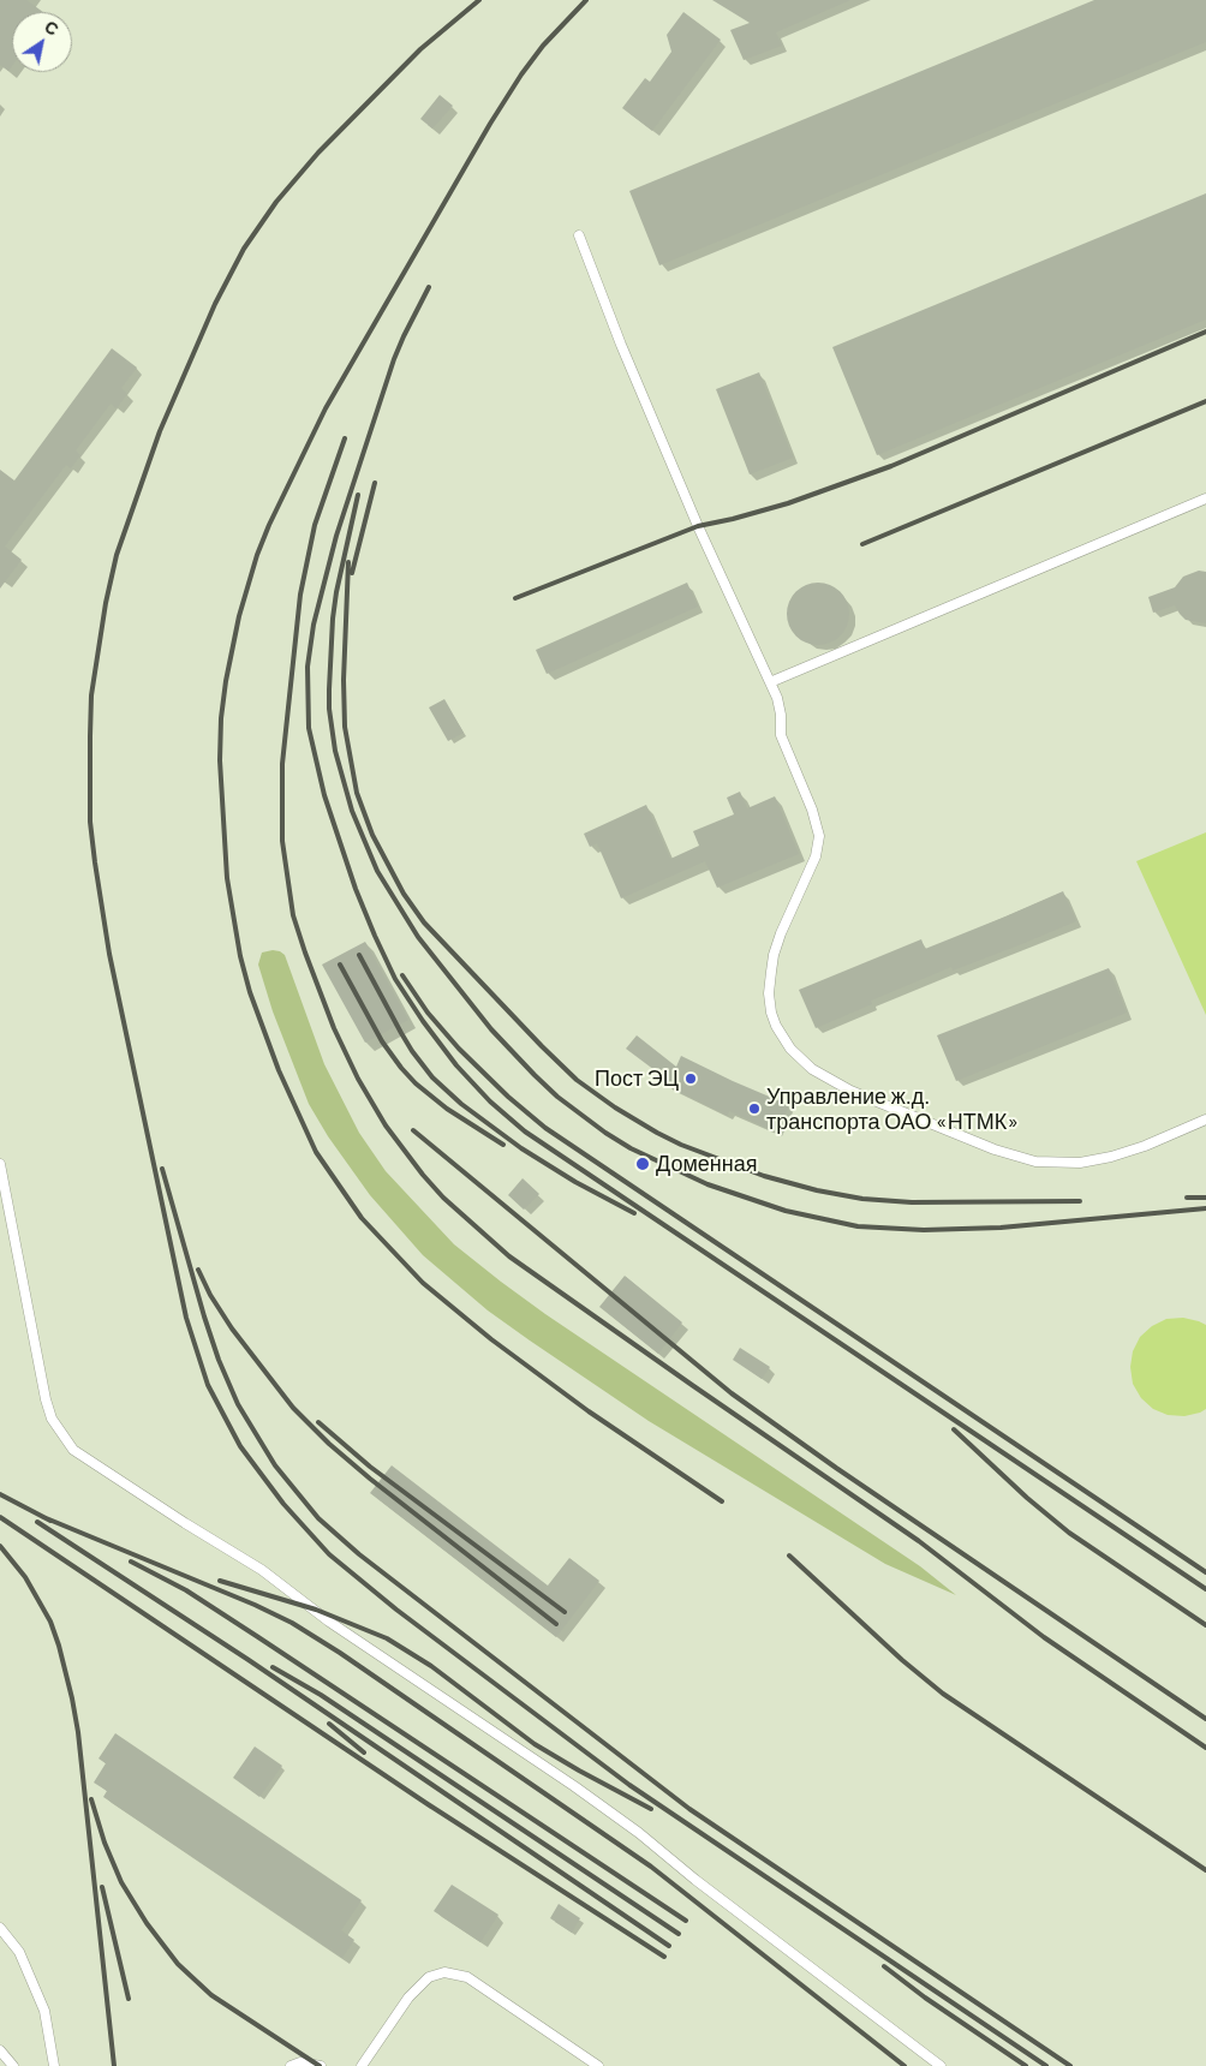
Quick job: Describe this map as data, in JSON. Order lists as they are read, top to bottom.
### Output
{
  "places": ["Пост ЭЦ", "Управление ж.д. транспорта ОАО «НТМК»", "Доменная"],
  "north": "top right"
}
